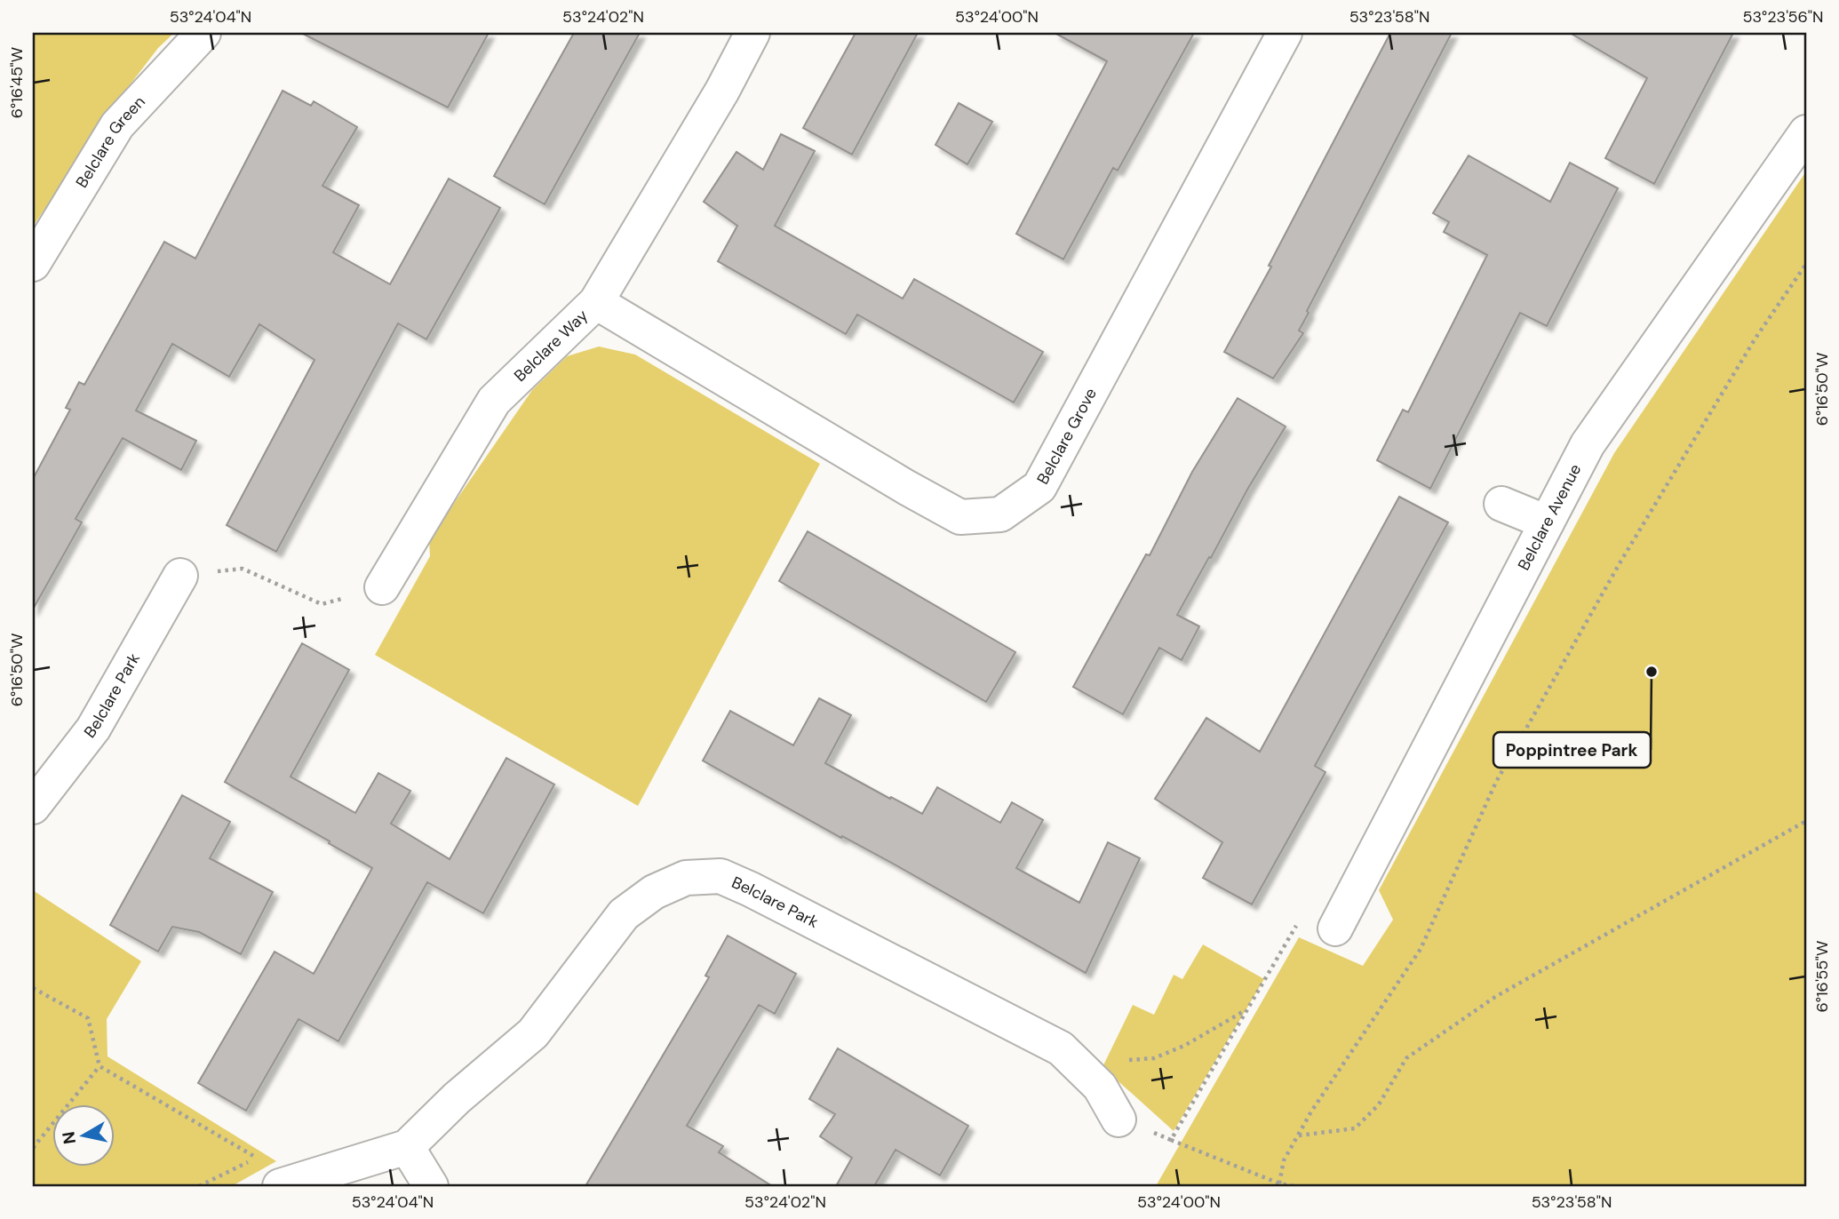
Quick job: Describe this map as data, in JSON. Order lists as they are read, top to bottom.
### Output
{
  "streets": {
    "street": [
      "Belclare Green",
      "Belclare Way",
      "Belclare Grove",
      "Belclare Avenue",
      "Belclare Park"
    ]
  },
  "crossings": [
    ["Belclare Way", "Belclare Grove"]
  ],
  "places": ["Poppintree Park"],
  "north": "left",
  "coordinates": [
    "53°24'04\"N",
    "53°24'02\"N",
    "53°24'00\"N",
    "53°23'58\"N",
    "53°23'56\"N",
    "6°16'45\"W",
    "6°16'50\"W",
    "6°16'55\"W"
  ]
}
